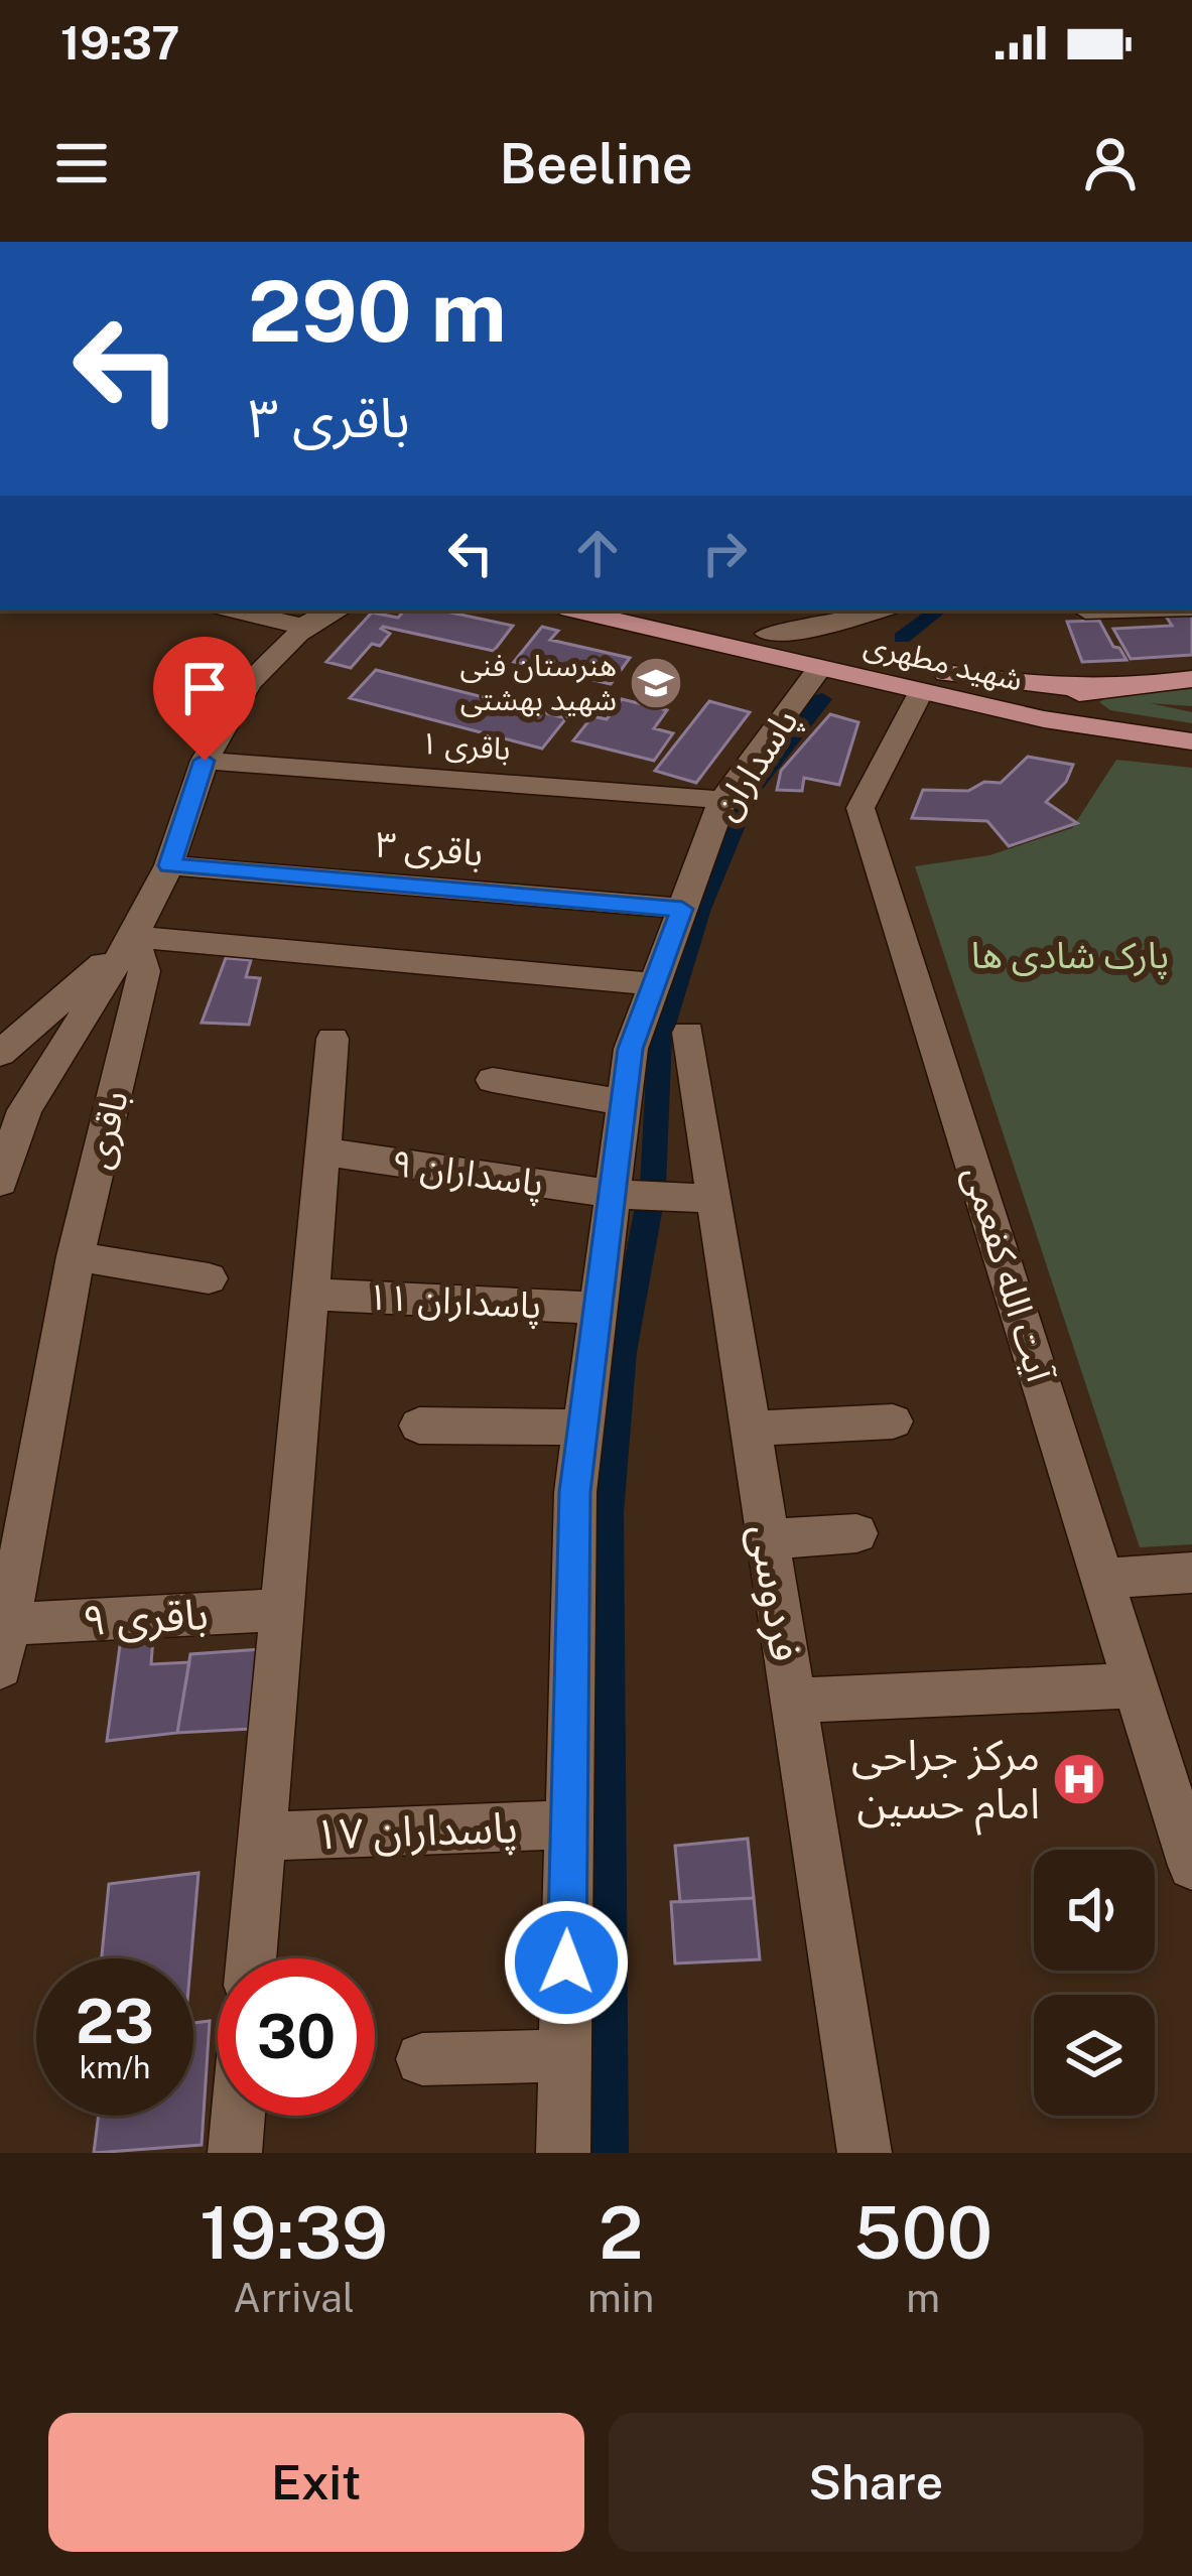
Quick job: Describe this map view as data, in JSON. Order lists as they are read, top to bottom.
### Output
{
  "streets": {
    "main road": ["شهید مطهری"],
    "street": [
      "باقری ۱",
      "پاسداران",
      "باقری ۳",
      "باقری",
      "پاسداران ۹",
      "آیت الله کفعمی",
      "پاسداران ۱۱",
      "فردوسی",
      "باقری ۹",
      "پاسداران ۱۷"
    ]
  },
  "crossings": [
    ["شهید مطهری", "پاسداران"],
    ["شهید مطهری", "آیت الله کفعمی"],
    ["باقری ۱", "پاسداران"],
    ["پاسداران", "باقری ۳"],
    ["پاسداران", "پاسداران ۹"],
    ["پاسداران", "پاسداران ۱۱"],
    ["پاسداران", "پاسداران ۱۷"],
    ["باقری", "باقری ۹"],
    ["پاسداران ۹", "فردوسی"]
  ],
  "parks": ["پارک شادی ها"],
  "places": {
    "school or university": ["هنرستان فنی شهید بهشتی"],
    "hospital": ["مرکز جراحی امام حسین"]
  },
  "page": {
    "status": "19:37",
    "header": "Beeline",
    "turn": ["290 m", "باقری ۳"],
    "speed": "23 km/h",
    "limit": "30",
    "eta": [
      "19:39",
      "Arrival",
      "2",
      "min",
      "500",
      "m"
    ],
    "buttons": ["Exit", "Share"]
  }
}
